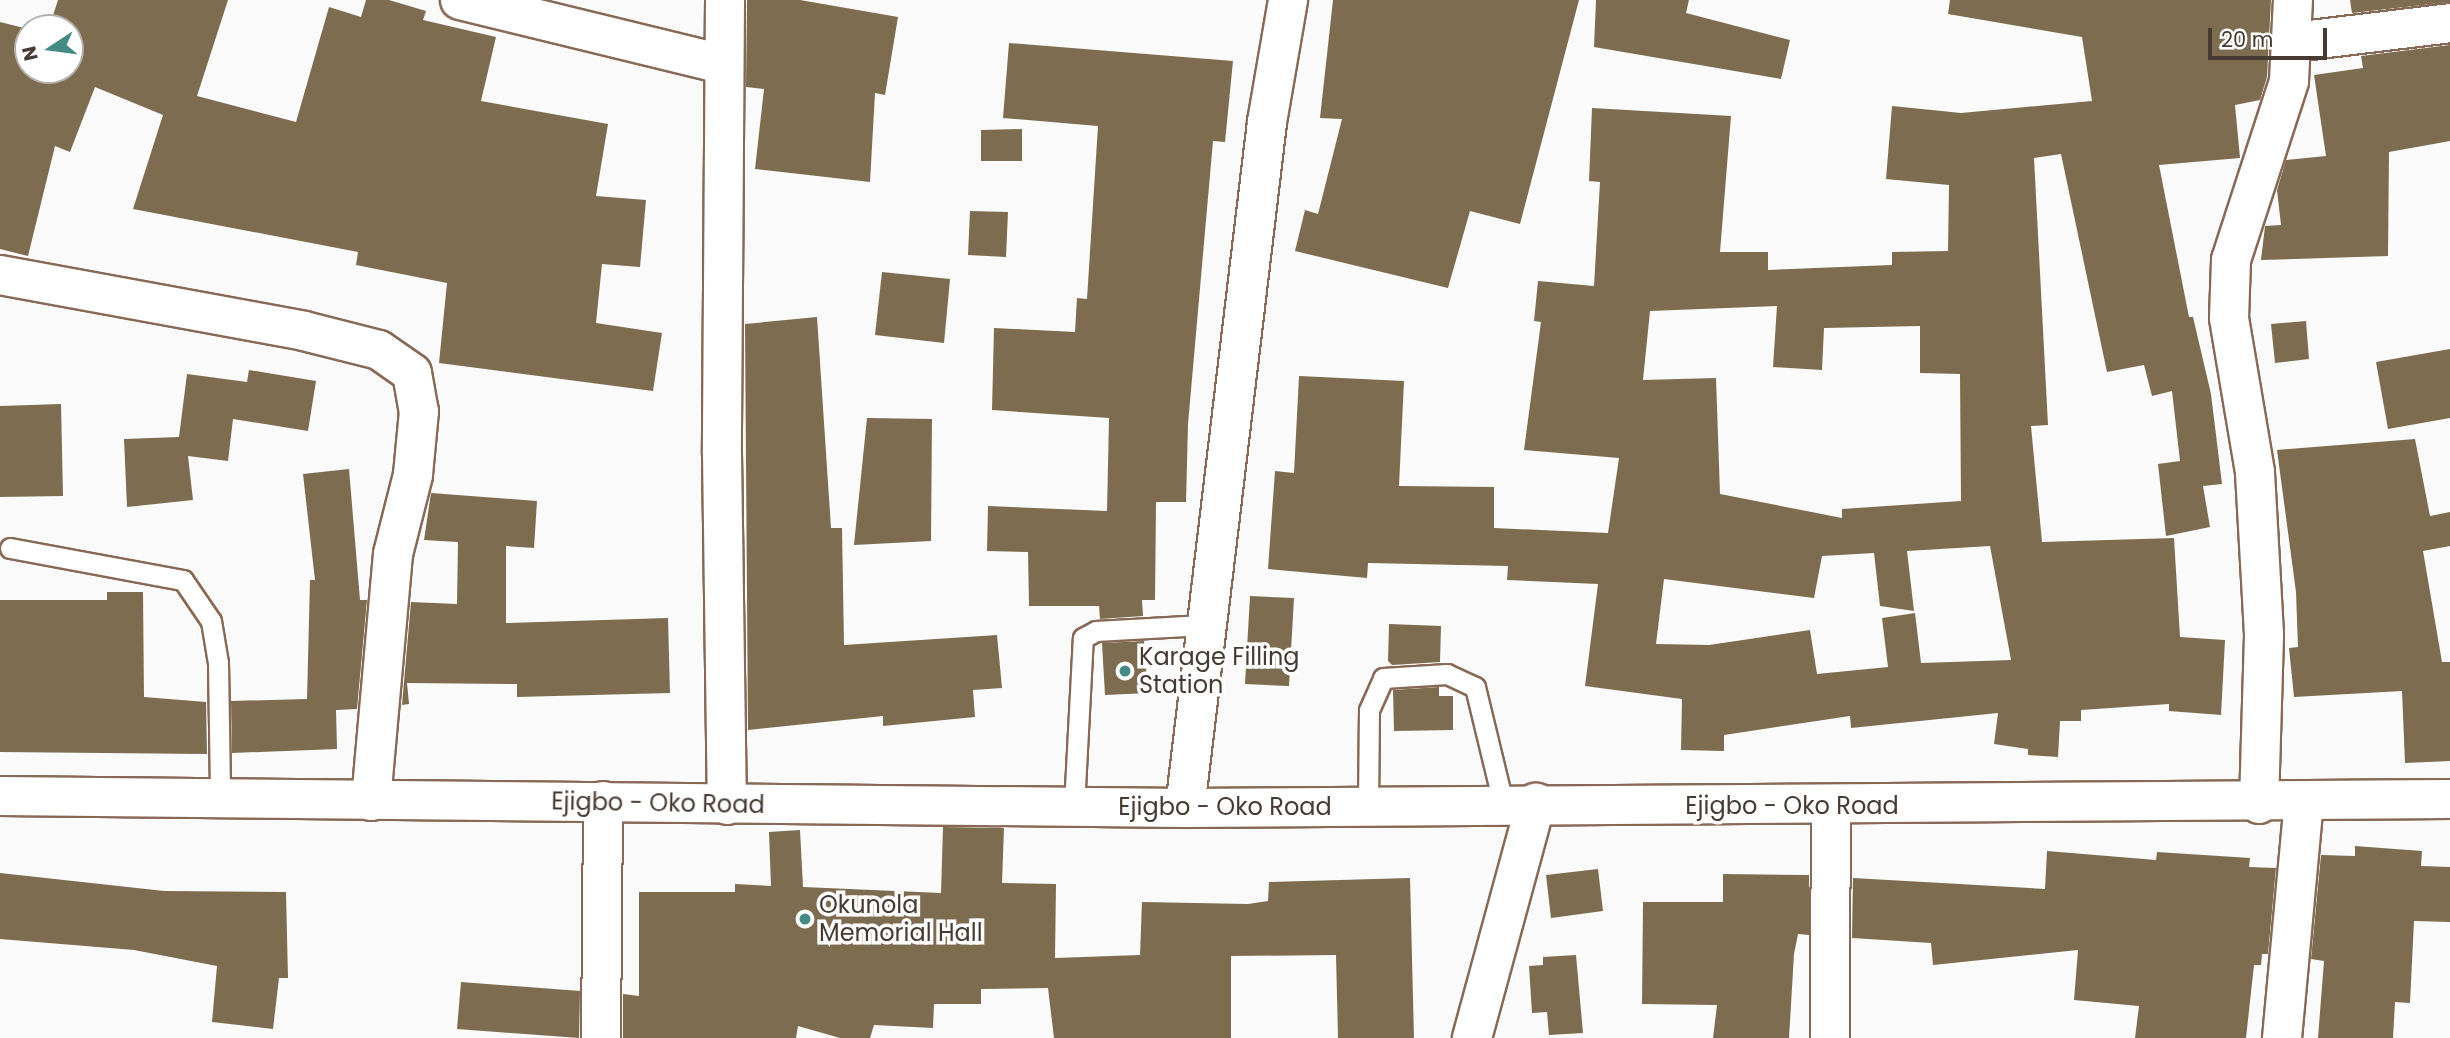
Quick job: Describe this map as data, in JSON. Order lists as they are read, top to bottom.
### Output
{
  "streets": {
    "street": ["Ejigbo - Oko Road"]
  },
  "places": ["Karage Filling Station", "Okunola Memorial Hall"],
  "scale_bar": "20 m",
  "north": "left"
}
